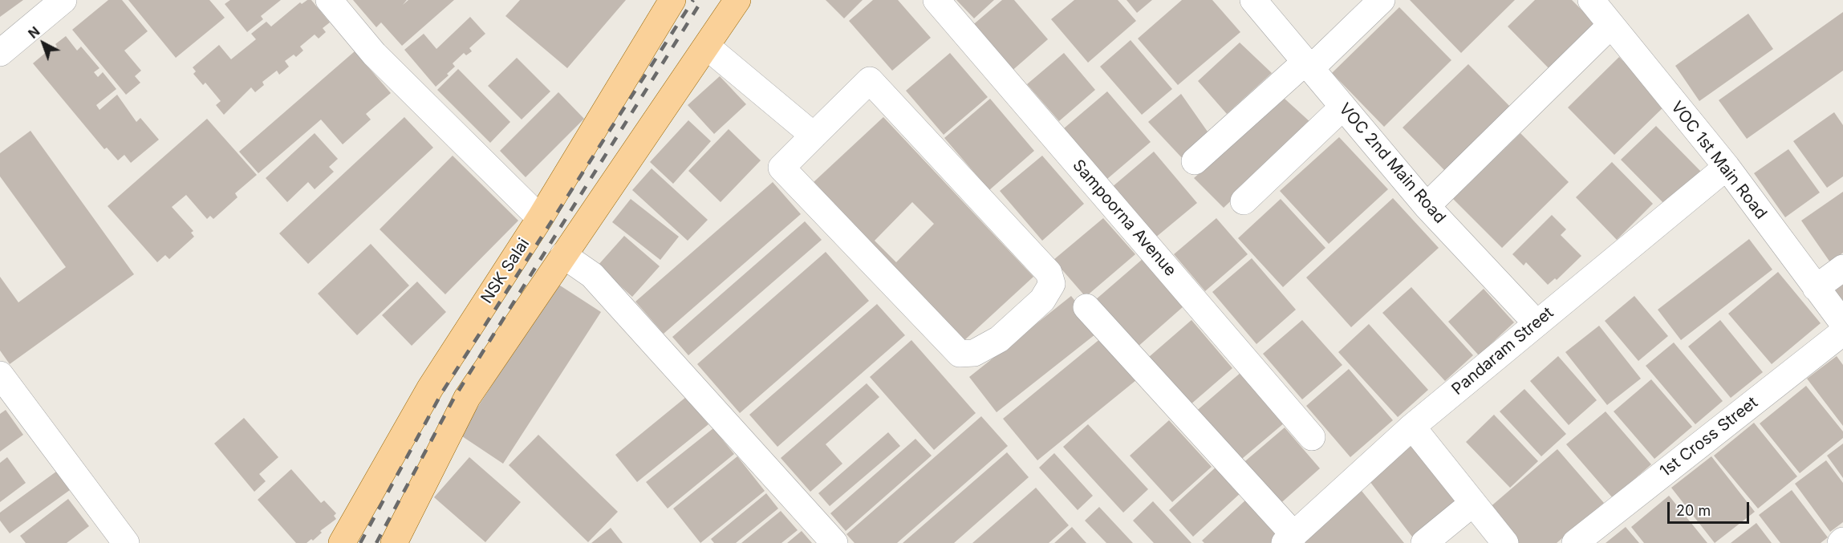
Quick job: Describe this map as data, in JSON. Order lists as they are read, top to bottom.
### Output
{
  "streets": {
    "main road": ["NSK Salai"],
    "street": [
      "VOC 1st Main Road",
      "VOC 2nd Main Road",
      "Sampoorna Avenue",
      "Pandaram Street",
      "1st Cross Street"
    ]
  },
  "crossings": [
    ["VOC 1st Main Road", "Pandaram Street"],
    ["VOC 2nd Main Road", "Pandaram Street"]
  ],
  "scale_bar": "20 m",
  "north": "top left"
}
